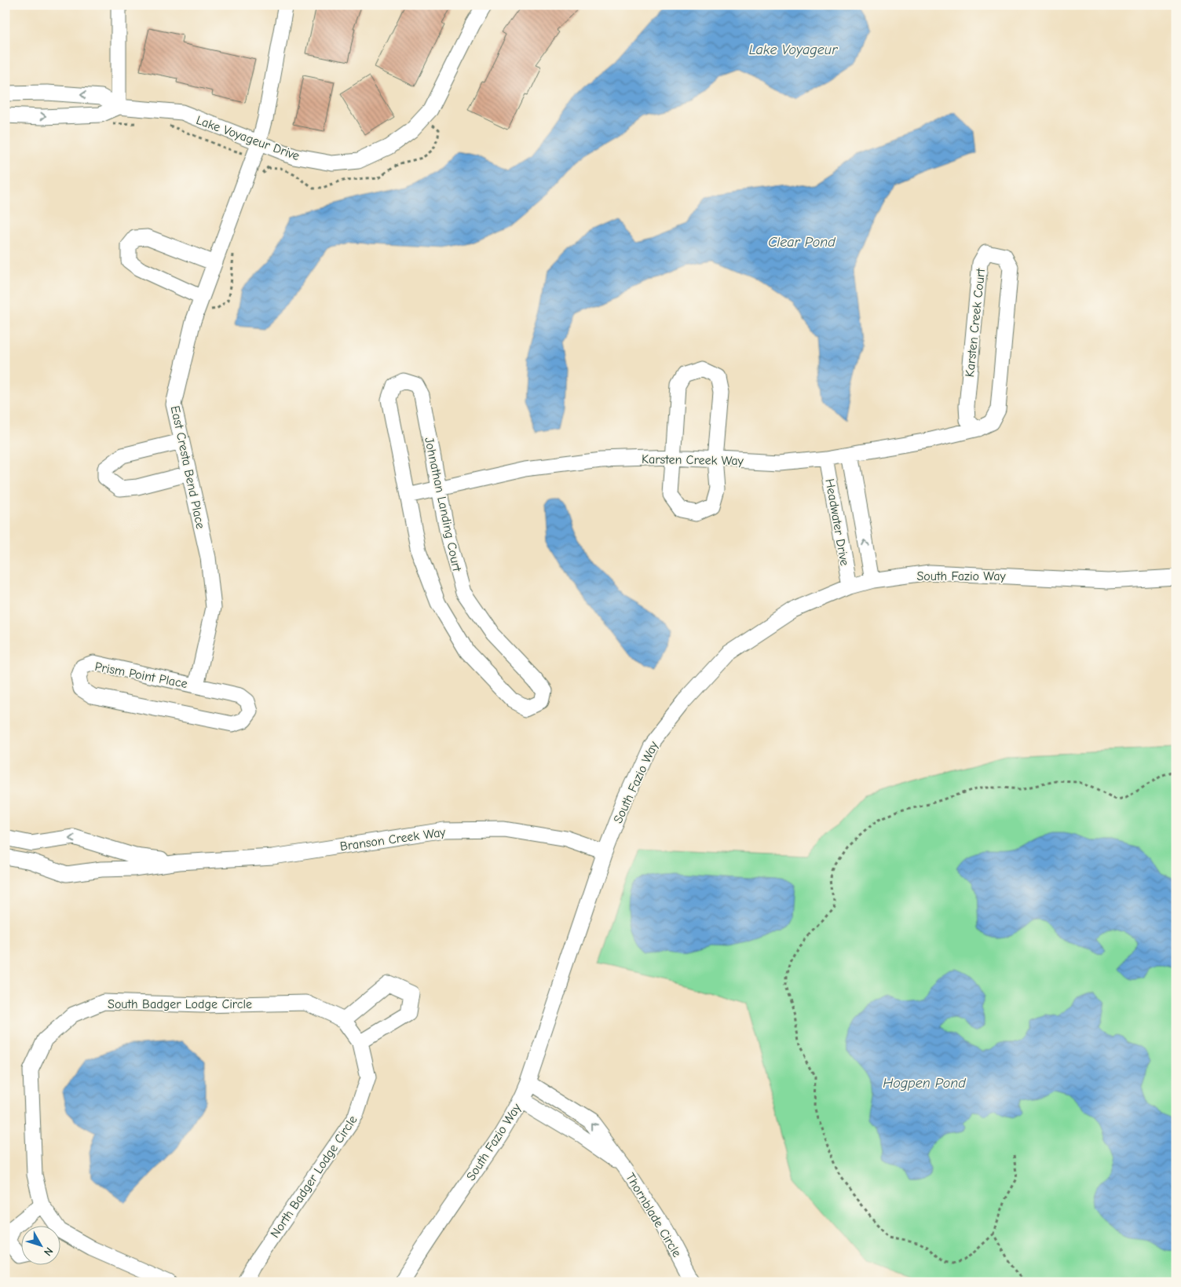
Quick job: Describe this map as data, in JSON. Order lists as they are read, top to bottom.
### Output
{
  "streets": {
    "street": [
      "Lake Voyageur Drive",
      "Karsten Creek Court",
      "Karsten Creek Way",
      "East Cresta Bend Place",
      "Johnathan Landing Court",
      "Headwater Drive",
      "South Fazio Way",
      "Prism Point Place",
      "Branson Creek Way",
      "South Badger Lodge Circle",
      "North Badger Lodge Circle",
      "Thornblade Circle"
    ]
  },
  "crossings": [
    ["Lake Voyageur Drive", "East Cresta Bend Place"],
    ["Karsten Creek Court", "Karsten Creek Way"],
    ["Karsten Creek Way", "Johnathan Landing Court"],
    ["Karsten Creek Way", "Headwater Drive"],
    ["East Cresta Bend Place", "Prism Point Place"],
    ["Headwater Drive", "South Fazio Way"],
    ["South Fazio Way", "Branson Creek Way"],
    ["South Fazio Way", "Thornblade Circle"],
    ["South Badger Lodge Circle", "North Badger Lodge Circle"]
  ],
  "water": ["Lake Voyageur", "Clear Pond", "Hogpen Pond"],
  "north": "bottom right"
}
